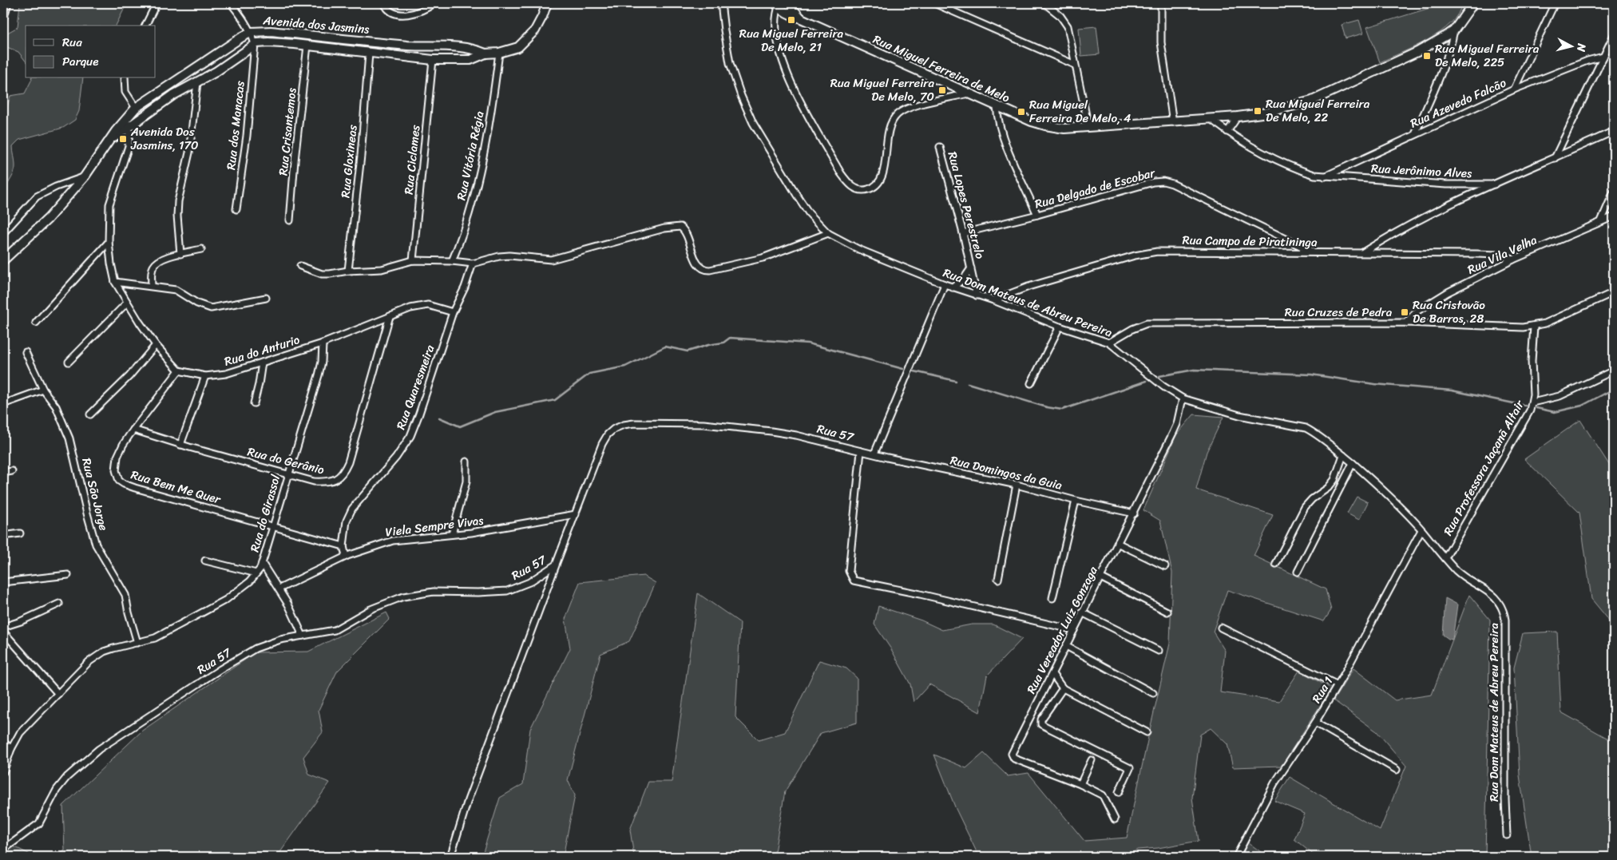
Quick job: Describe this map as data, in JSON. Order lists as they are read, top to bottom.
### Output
{
  "streets": {
    "street": [
      "Avenida dos Jasmins",
      "Rua Miguel Ferreira de Melo",
      "Rua Azevedo Falcão",
      "Rua dos Manacas",
      "Rua Crisantemos",
      "Rua Vitória Régia",
      "Rua Ciclames",
      "Rua Gloxineas",
      "Rua Jerônimo Alves",
      "Rua Delgado de Escobar",
      "Rua Lopes Perestrelo",
      "Rua Campo de Piratininga",
      "Rua Vila Velha",
      "Rua Dom Mateus de Abreu Pereira",
      "Rua Cruzes de Pedra",
      "Rua do Anturio",
      "Rua Quaresmeira",
      "Rua 57",
      "Rua do Gerânio",
      "Rua Professora Jaçanã Altair",
      "Rua Domingos da Guia",
      "Rua Bem Me Quer",
      "Rua São Jorge",
      "Rua do Girassol",
      "Viela Sempre Vivas",
      "Rua Vereador Luiz Gonzaga",
      "Rua 1"
    ]
  },
  "crossings": [
    ["Avenida dos Jasmins", "Rua dos Manacas"],
    ["Avenida dos Jasmins", "Rua Crisantemos"],
    ["Avenida dos Jasmins", "Rua Vitória Régia"],
    ["Avenida dos Jasmins", "Rua Ciclames"],
    ["Avenida dos Jasmins", "Rua Gloxineas"],
    ["Rua Miguel Ferreira de Melo", "Rua Jerônimo Alves"],
    ["Rua Azevedo Falcão", "Rua Jerônimo Alves"],
    ["Rua Delgado de Escobar", "Rua Lopes Perestrelo"],
    ["Rua Delgado de Escobar", "Rua Campo de Piratininga"],
    ["Rua Lopes Perestrelo", "Rua Dom Mateus de Abreu Pereira"],
    ["Rua Campo de Piratininga", "Rua Vila Velha"],
    ["Rua Campo de Piratininga", "Rua Dom Mateus de Abreu Pereira"],
    ["Rua Vila Velha", "Rua Cruzes de Pedra"],
    ["Rua Dom Mateus de Abreu Pereira", "Rua Cruzes de Pedra"],
    ["Rua Dom Mateus de Abreu Pereira", "Rua Professora Jaçanã Altair"],
    ["Rua Dom Mateus de Abreu Pereira", "Rua Vereador Luiz Gonzaga"],
    ["Rua Dom Mateus de Abreu Pereira", "Rua 1"],
    ["Rua do Anturio", "Rua Quaresmeira"],
    ["Rua do Anturio", "Rua do Gerânio"],
    ["Rua do Anturio", "Rua Bem Me Quer"],
    ["Rua do Anturio", "Rua do Girassol"],
    ["Rua Quaresmeira", "Rua Bem Me Quer"],
    ["Rua 57", "Rua Domingos da Guia"],
    ["Rua 57", "Rua do Girassol"],
    ["Rua 57", "Viela Sempre Vivas"],
    ["Rua do Gerânio", "Rua Bem Me Quer"],
    ["Rua do Gerânio", "Rua do Girassol"],
    ["Rua Domingos da Guia", "Rua Vereador Luiz Gonzaga"],
    ["Rua Bem Me Quer", "Rua do Girassol"],
    ["Rua do Girassol", "Viela Sempre Vivas"]
  ],
  "places": {
    "transit": [
      "Rua Miguel Ferreira De Melo, 21",
      "Rua Miguel Ferreira De Melo, 225",
      "Rua Miguel Ferreira De Melo, 70",
      "Rua Miguel Ferreira De Melo, 22",
      "Rua Miguel Ferreira De Melo, 4",
      "Avenida Dos Jasmins, 170",
      "Rua Cristovão De Barros, 28"
    ]
  },
  "legend": ["Rua", "Parque"],
  "north": "right"
}
